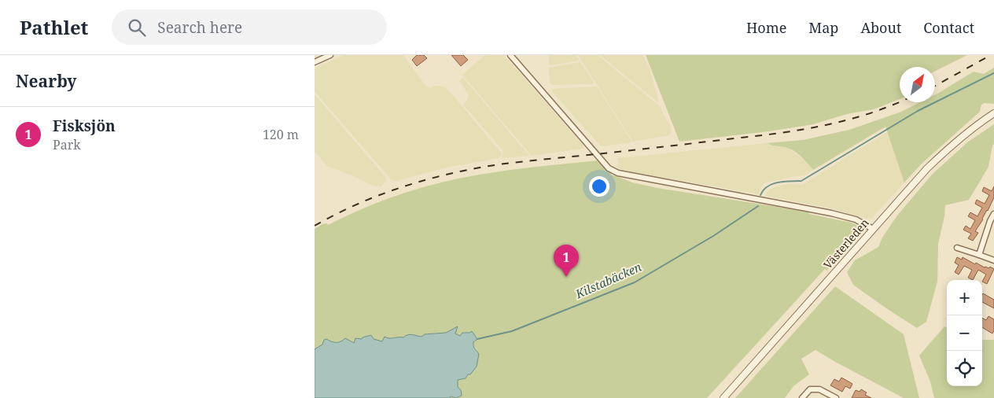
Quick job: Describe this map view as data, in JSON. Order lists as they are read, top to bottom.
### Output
{
  "streets": {
    "street": ["Västerleden"]
  },
  "water": ["Kilstabäcken"],
  "north": "top right",
  "page": {
    "header": "Pathlet",
    "search": "Search here",
    "nav": [
      "Home",
      "Map",
      "About",
      "Contact"
    ],
    "heading": "Nearby",
    "list": [
      {
        "mark": "1",
        "name": "Fisksjön",
        "note": "Park",
        "value": "120 m"
      }
    ],
    "pins": "1",
    "map_buttons": ["+", "−"]
  }
}
